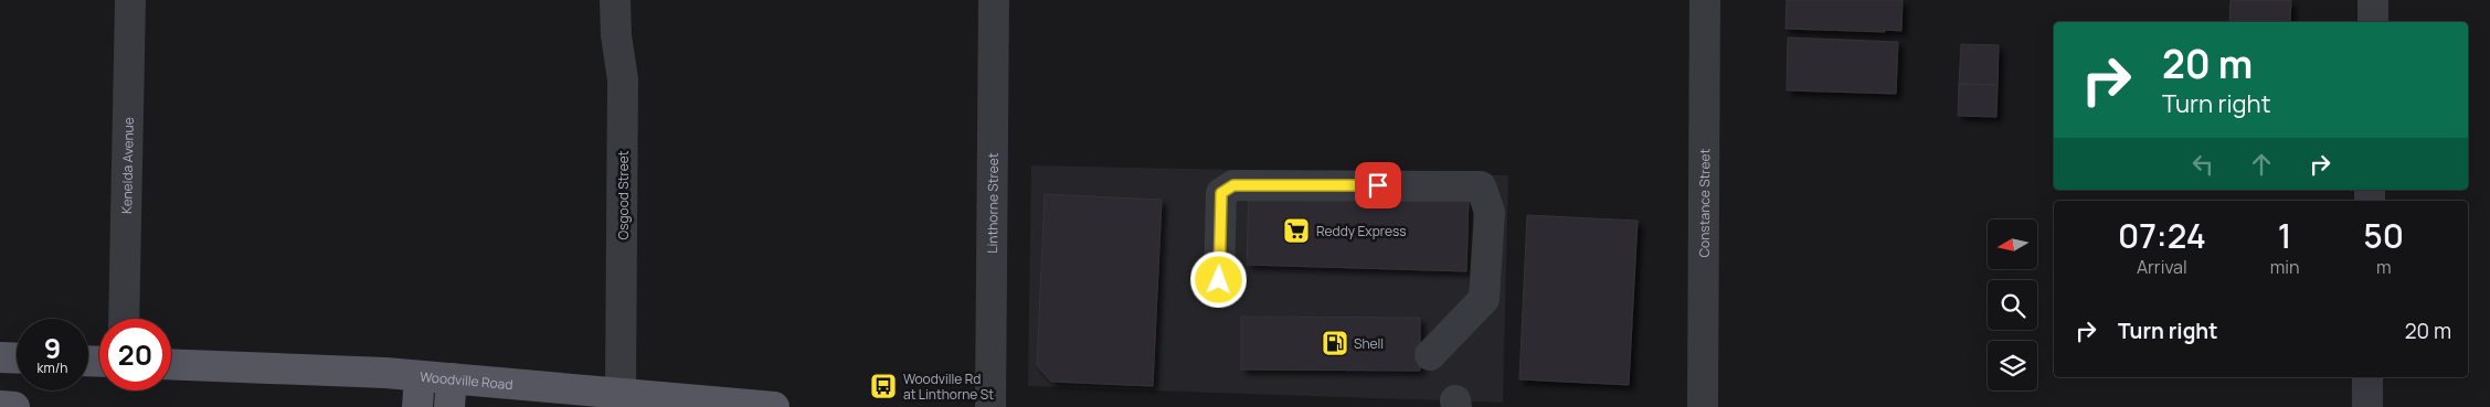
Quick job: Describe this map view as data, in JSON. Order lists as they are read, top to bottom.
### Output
{
  "streets": {
    "main road": ["Woodville Road"],
    "street": [
      "Kenelda Avenue",
      "Osgood Street",
      "Linthorne Street",
      "Constance Street"
    ]
  },
  "crossings": [
    ["Osgood Street", "Woodville Road"]
  ],
  "places": {
    "supermarket": ["Reddy Express"],
    "fuel station": ["Shell"],
    "bus stop": ["Woodville Rd at Linthorne St"]
  },
  "north": "left",
  "page": {
    "turn": ["20 m", "Turn right"],
    "eta": [
      "07:24",
      "Arrival",
      "1",
      "min",
      "50",
      "m"
    ],
    "list": [
      {
        "name": "Turn right",
        "value": "20 m"
      }
    ],
    "speed": "9 km/h",
    "limit": "20"
  }
}
